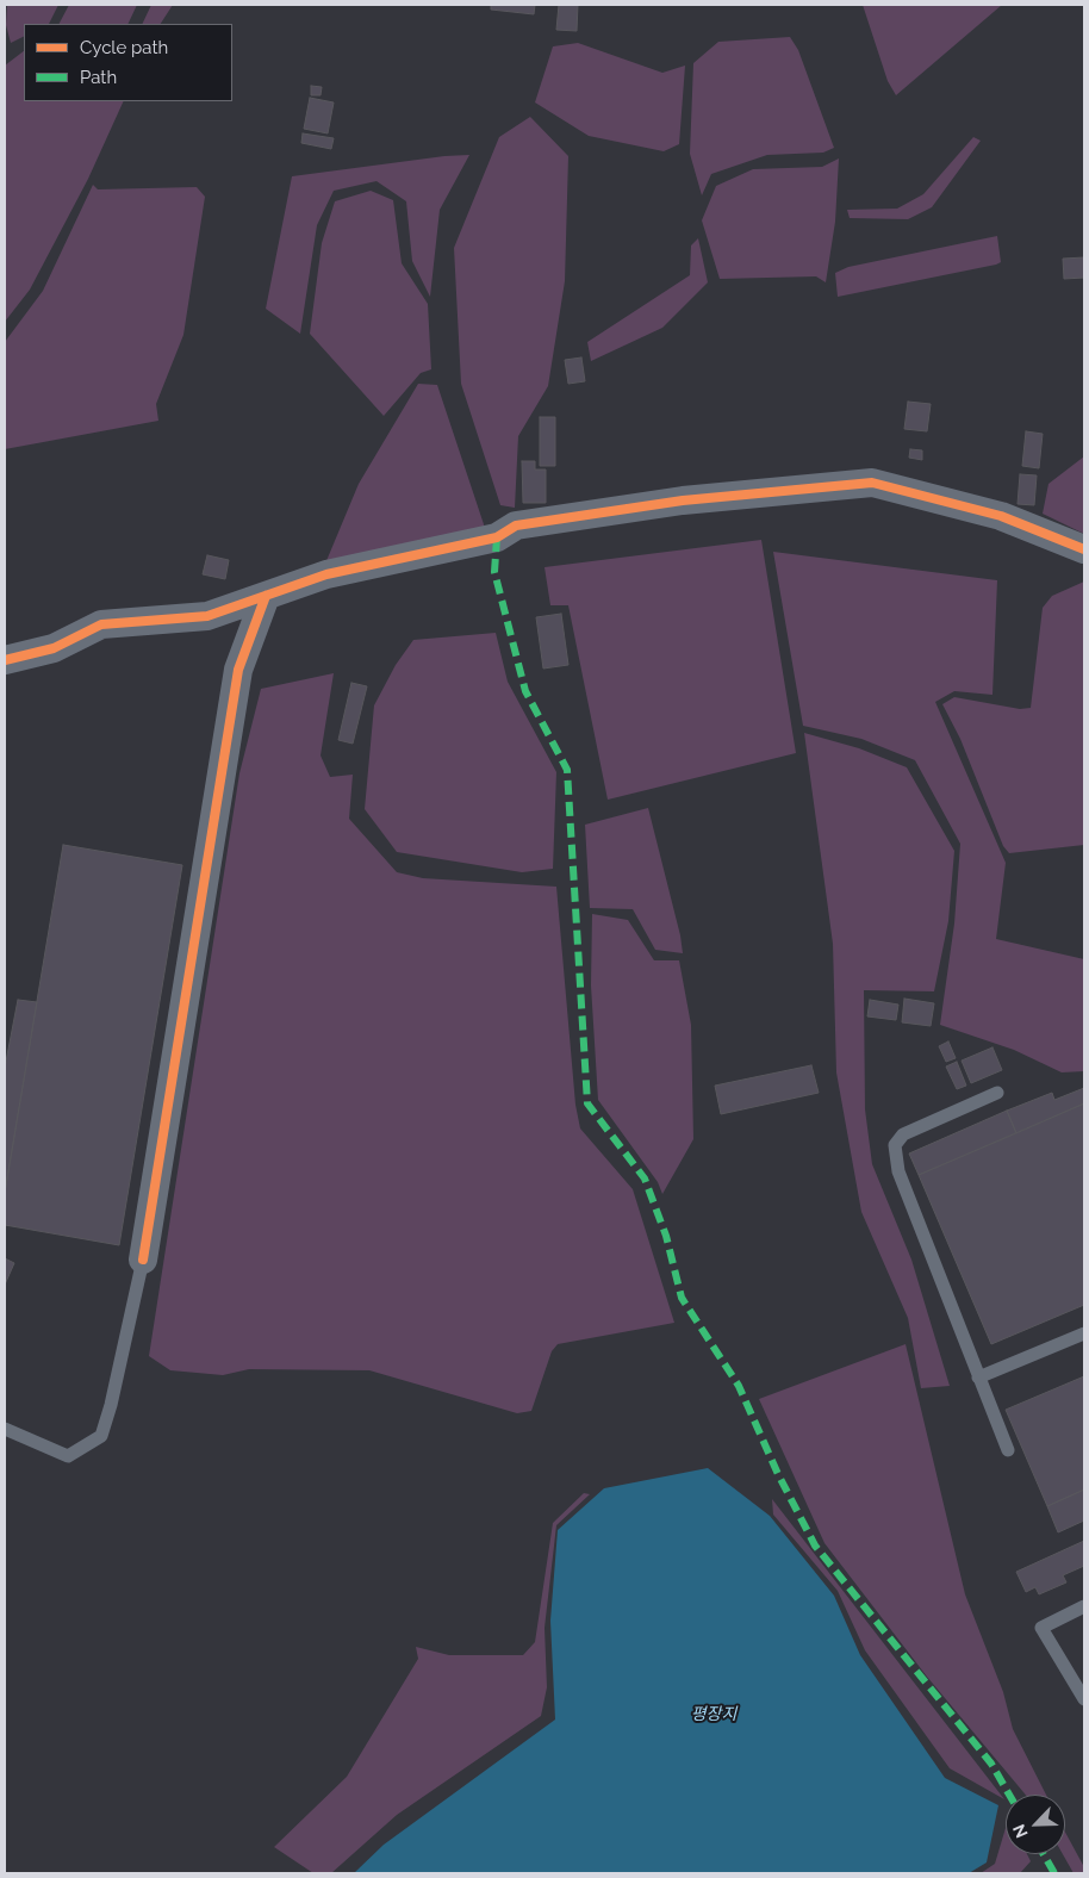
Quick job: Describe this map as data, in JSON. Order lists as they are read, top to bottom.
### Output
{
  "water": ["평장지"],
  "legend": ["Cycle path", "Path"],
  "north": "bottom left"
}
